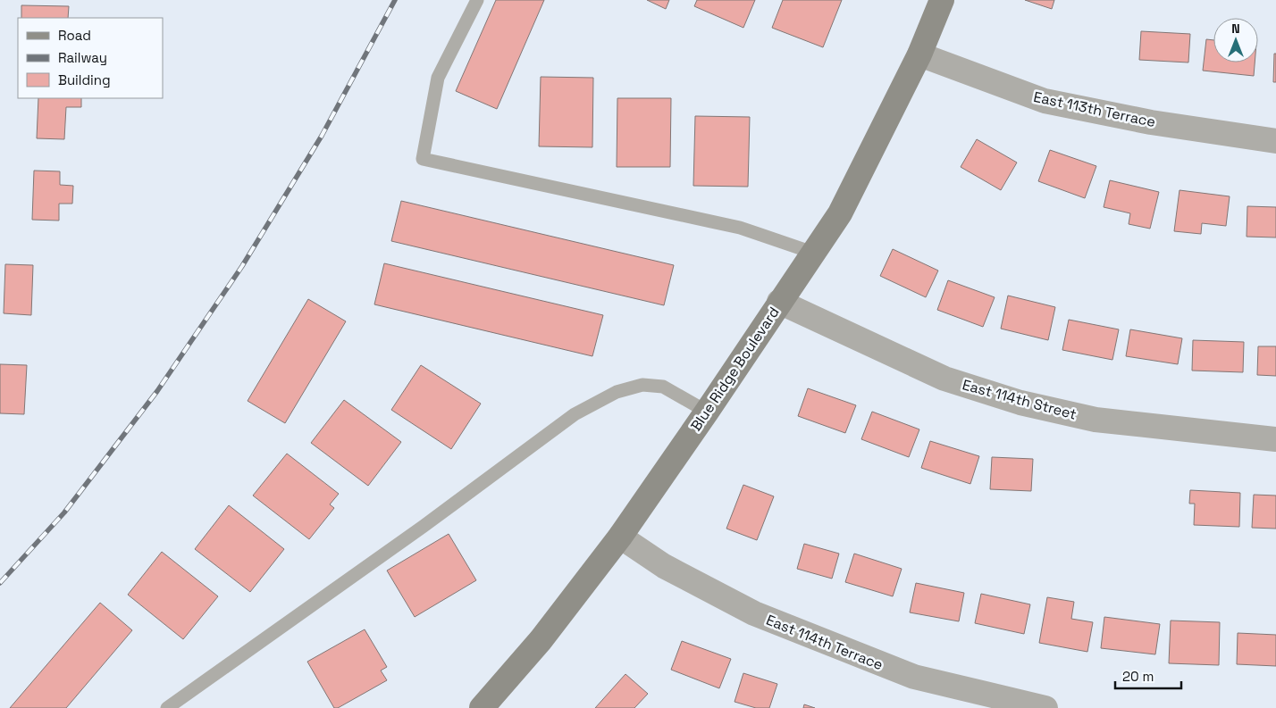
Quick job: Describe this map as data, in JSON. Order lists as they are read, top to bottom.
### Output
{
  "streets": {
    "main road": ["Blue Ridge Boulevard"],
    "street": ["East 113th Terrace", "East 114th Street", "East 114th Terrace"]
  },
  "crossings": [
    ["East 113th Terrace", "Blue Ridge Boulevard"],
    ["Blue Ridge Boulevard", "East 114th Street"],
    ["Blue Ridge Boulevard", "East 114th Terrace"]
  ],
  "legend": ["Road", "Railway", "Building"],
  "scale_bar": "20 m",
  "north": "top"
}
